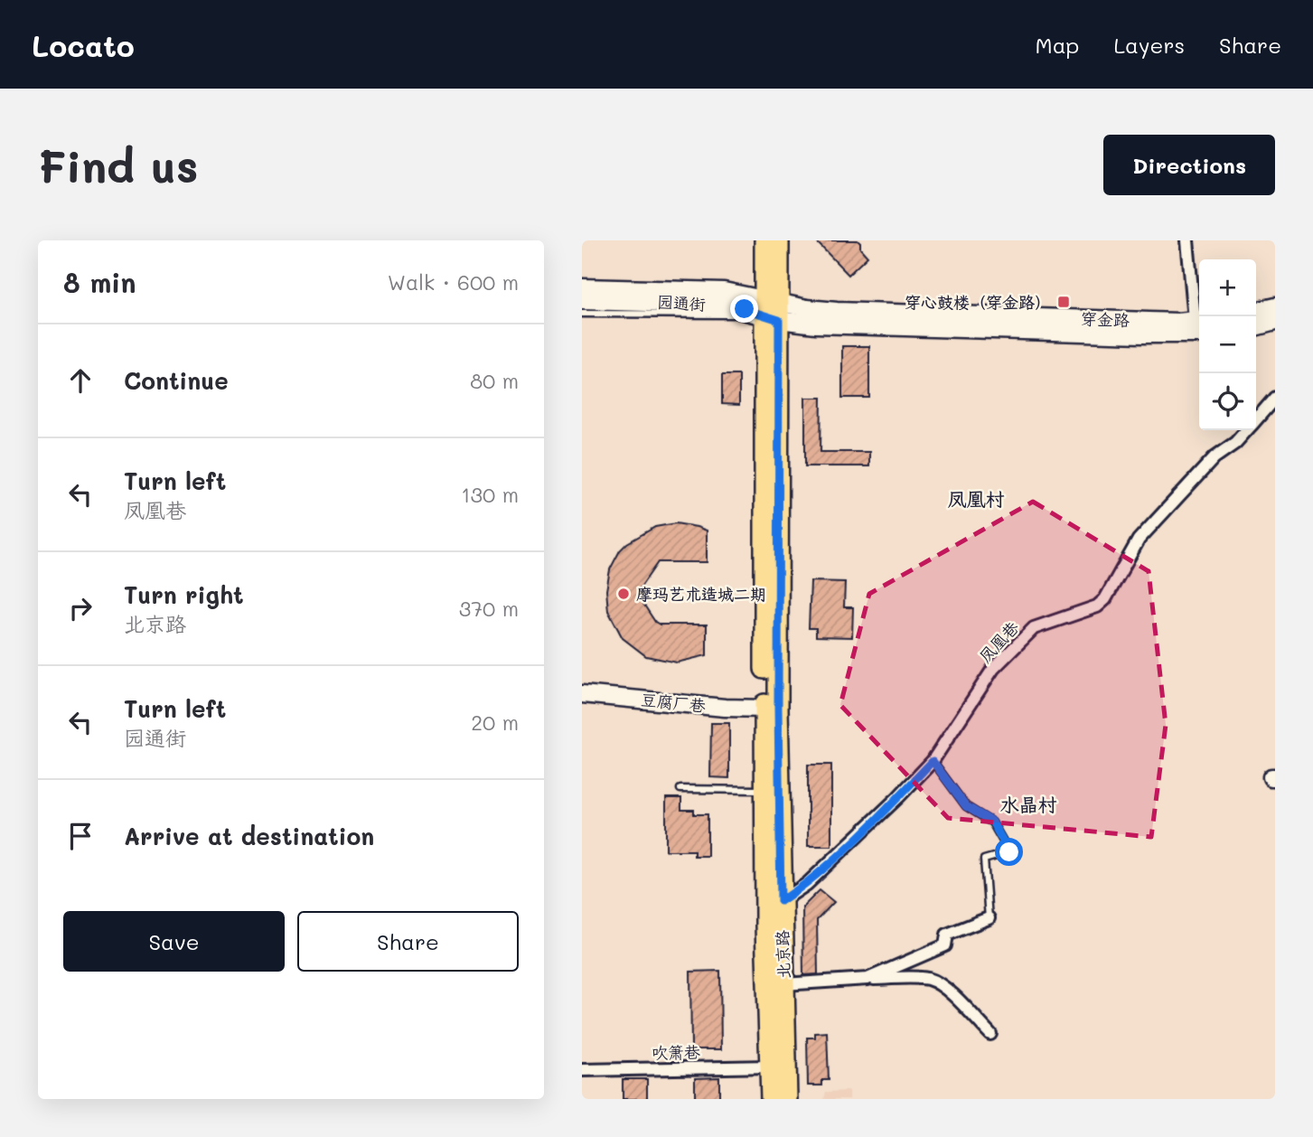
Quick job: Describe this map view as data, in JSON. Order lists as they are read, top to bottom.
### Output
{
  "streets": {
    "main road": [
      "园通街",
      "穿金路",
      "豆腐厂巷",
      "北京路"
    ],
    "street": ["凤凰巷", "吹箫巷"]
  },
  "crossings": [
    ["园通街", "穿金路"],
    ["园通街", "北京路"],
    ["穿金路", "北京路"],
    ["凤凰巷", "北京路"],
    ["豆腐厂巷", "北京路"],
    ["北京路", "吹箫巷"]
  ],
  "districts": ["凤凰村", "水晶村"],
  "places": {
    "transit": ["穿心鼓楼（穿金路）"],
    "other": ["摩玛艺术造城二期"]
  },
  "page": {
    "header": "Locato",
    "nav": ["Map", "Layers", "Share"],
    "buttons": [
      "Directions",
      ["Save", "Share"]
    ],
    "title": "Find us",
    "heading": ["8 min", "Walk · 600 m"],
    "map_buttons": ["+", "−"],
    "list": [
      ["Continue", "80 m"],
      ["Turn left", "凤凰巷", "130 m"],
      ["Turn right", "北京路", "370 m"],
      ["Turn left", "园通街", "20 m"],
      "Arrive at destination"
    ]
  }
}
